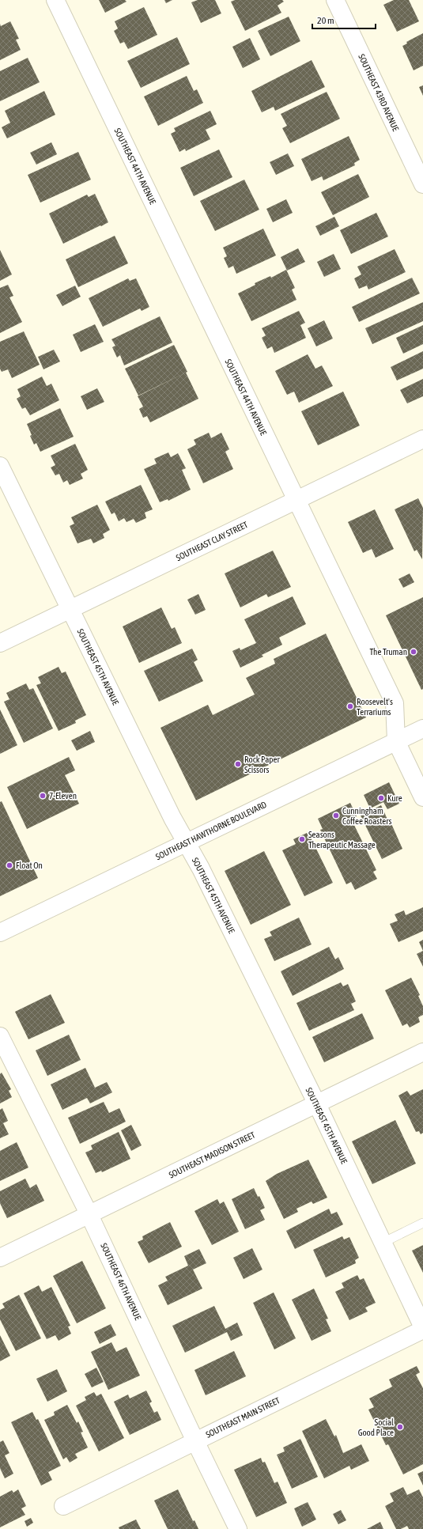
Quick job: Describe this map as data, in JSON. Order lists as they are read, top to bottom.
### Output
{
  "streets": {
    "street": [
      "SOUTHEAST 43RD AVENUE",
      "SOUTHEAST 44TH AVENUE",
      "SOUTHEAST CLAY STREET",
      "SOUTHEAST 45TH AVENUE",
      "SOUTHEAST HAWTHORNE BOULEVARD",
      "SOUTHEAST MADISON STREET",
      "SOUTHEAST 46TH AVENUE",
      "SOUTHEAST MAIN STREET"
    ]
  },
  "crossings": [
    ["SOUTHEAST 44TH AVENUE", "SOUTHEAST CLAY STREET"],
    ["SOUTHEAST 44TH AVENUE", "SOUTHEAST HAWTHORNE BOULEVARD"],
    ["SOUTHEAST CLAY STREET", "SOUTHEAST 45TH AVENUE"],
    ["SOUTHEAST 45TH AVENUE", "SOUTHEAST HAWTHORNE BOULEVARD"],
    ["SOUTHEAST 45TH AVENUE", "SOUTHEAST MADISON STREET"],
    ["SOUTHEAST 45TH AVENUE", "SOUTHEAST MAIN STREET"],
    ["SOUTHEAST MADISON STREET", "SOUTHEAST 46TH AVENUE"],
    ["SOUTHEAST 46TH AVENUE", "SOUTHEAST MAIN STREET"]
  ],
  "places": [
    "The Truman",
    "Roosevelt's Terrariums",
    "Rock Paper Scissors",
    "7-Eleven",
    "Kure",
    "Cunningham Coffee Roasters",
    "Seasons Therapeutic Massage",
    "Float On",
    "Social Good Place"
  ],
  "scale_bar": "20 m"
}
